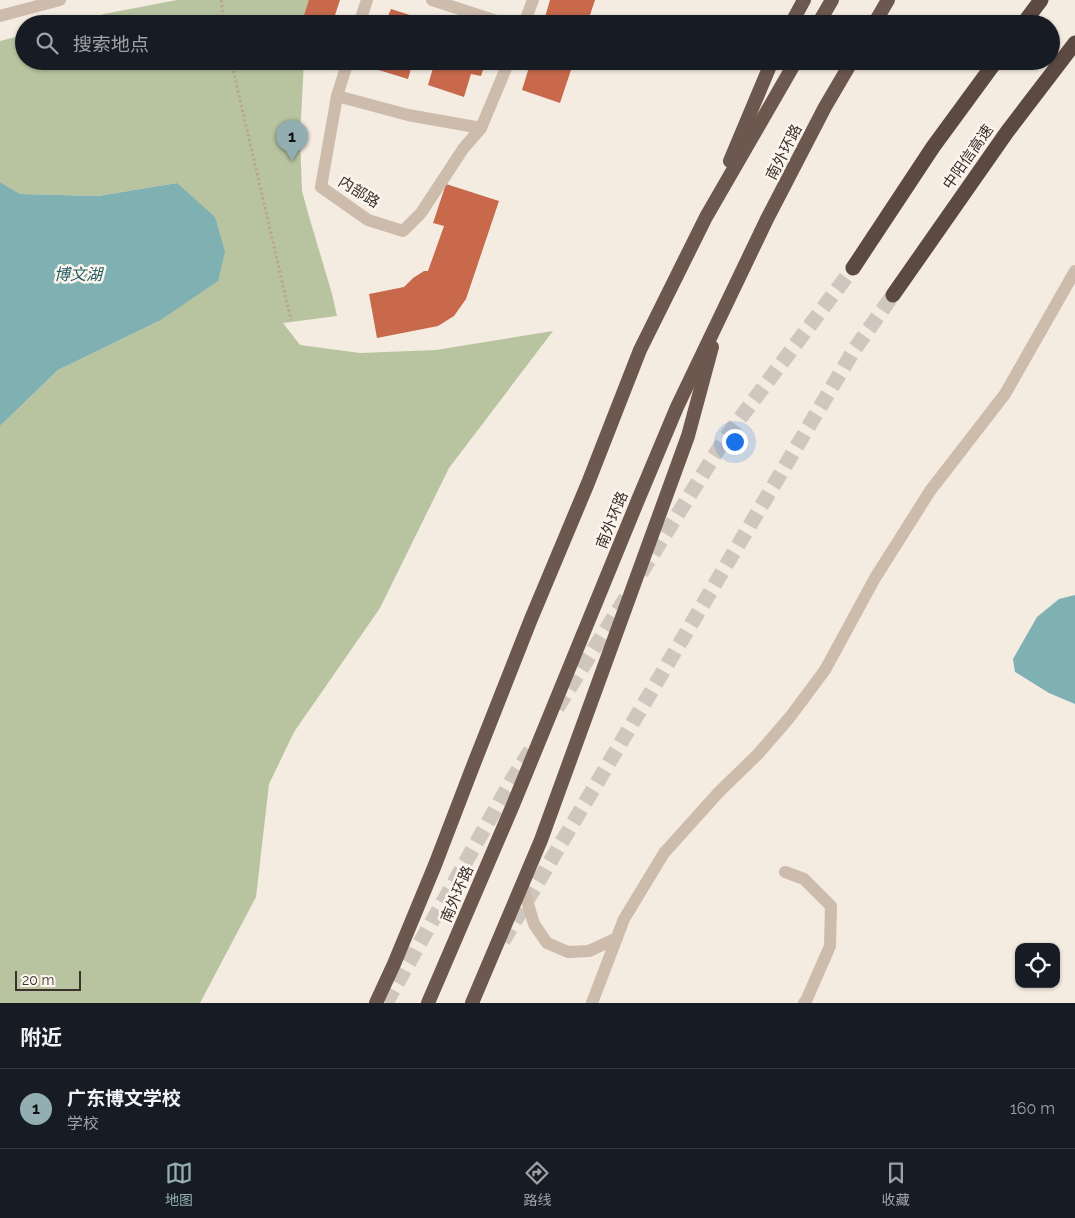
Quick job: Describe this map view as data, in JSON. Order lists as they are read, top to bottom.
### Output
{
  "streets": {
    "highway": ["南外环路", "中阳信高速"],
    "street": ["内部路"]
  },
  "water": ["博文湖"],
  "scale_bar": "20 m",
  "page": {
    "search": "搜索地点",
    "pins": "1",
    "scale": "20 m",
    "heading": "附近",
    "list": [
      {
        "mark": "1",
        "name": "广东博文学校",
        "note": "学校",
        "value": "160 m"
      }
    ],
    "nav": ["地图", "路线", "收藏"]
  }
}
